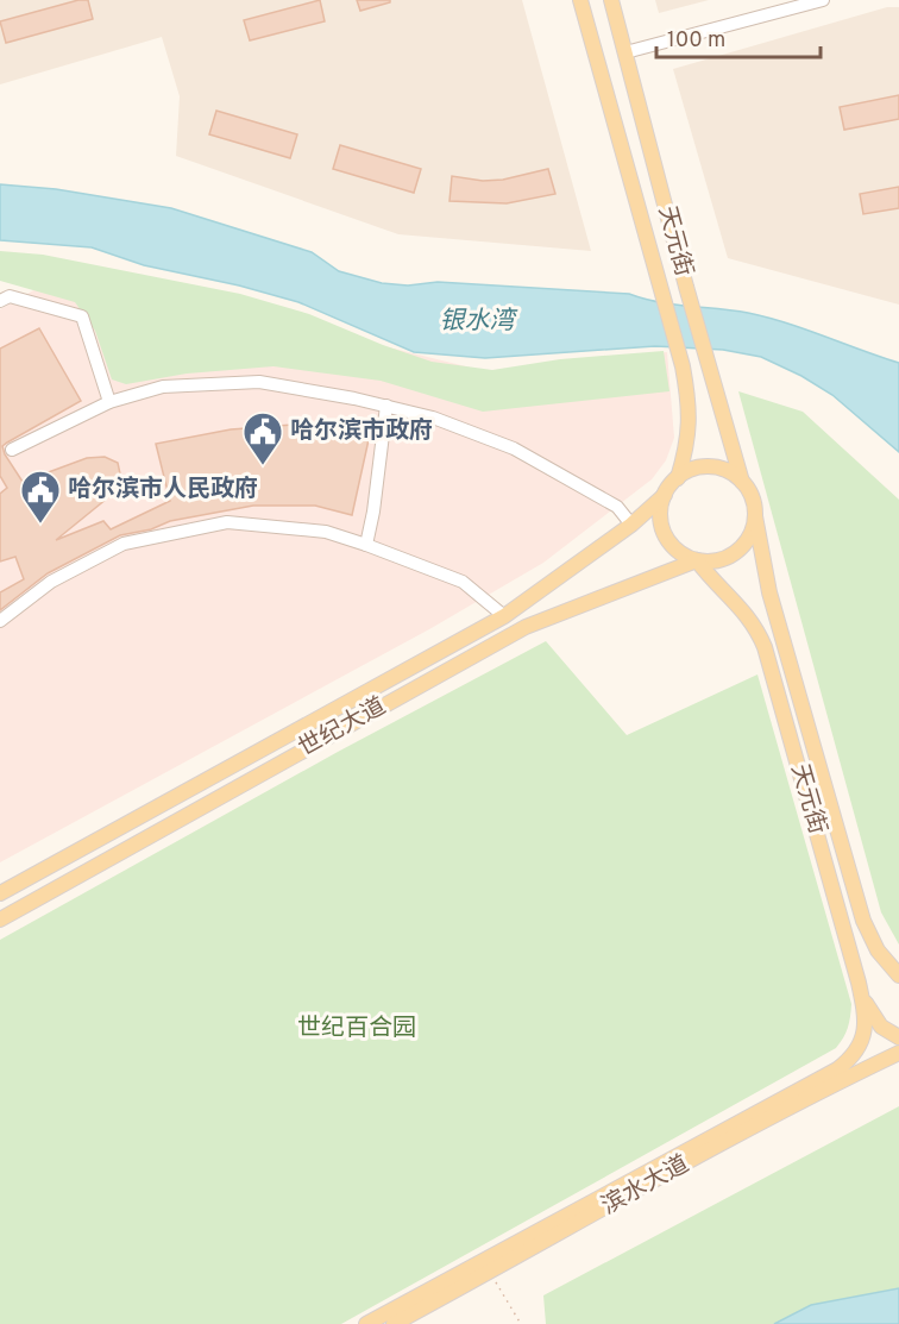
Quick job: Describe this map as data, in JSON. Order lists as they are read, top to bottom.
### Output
{
  "streets": {
    "main road": ["天元街", "世纪大道", "滨水大道"]
  },
  "crossings": [
    ["天元街", "世纪大道"],
    ["天元街", "滨水大道"]
  ],
  "water": ["银水湾"],
  "parks": ["世纪百合园"],
  "places": {
    "public building": ["哈尔滨市政府", "哈尔滨市人民政府"]
  },
  "scale_bar": "100 m"
}
